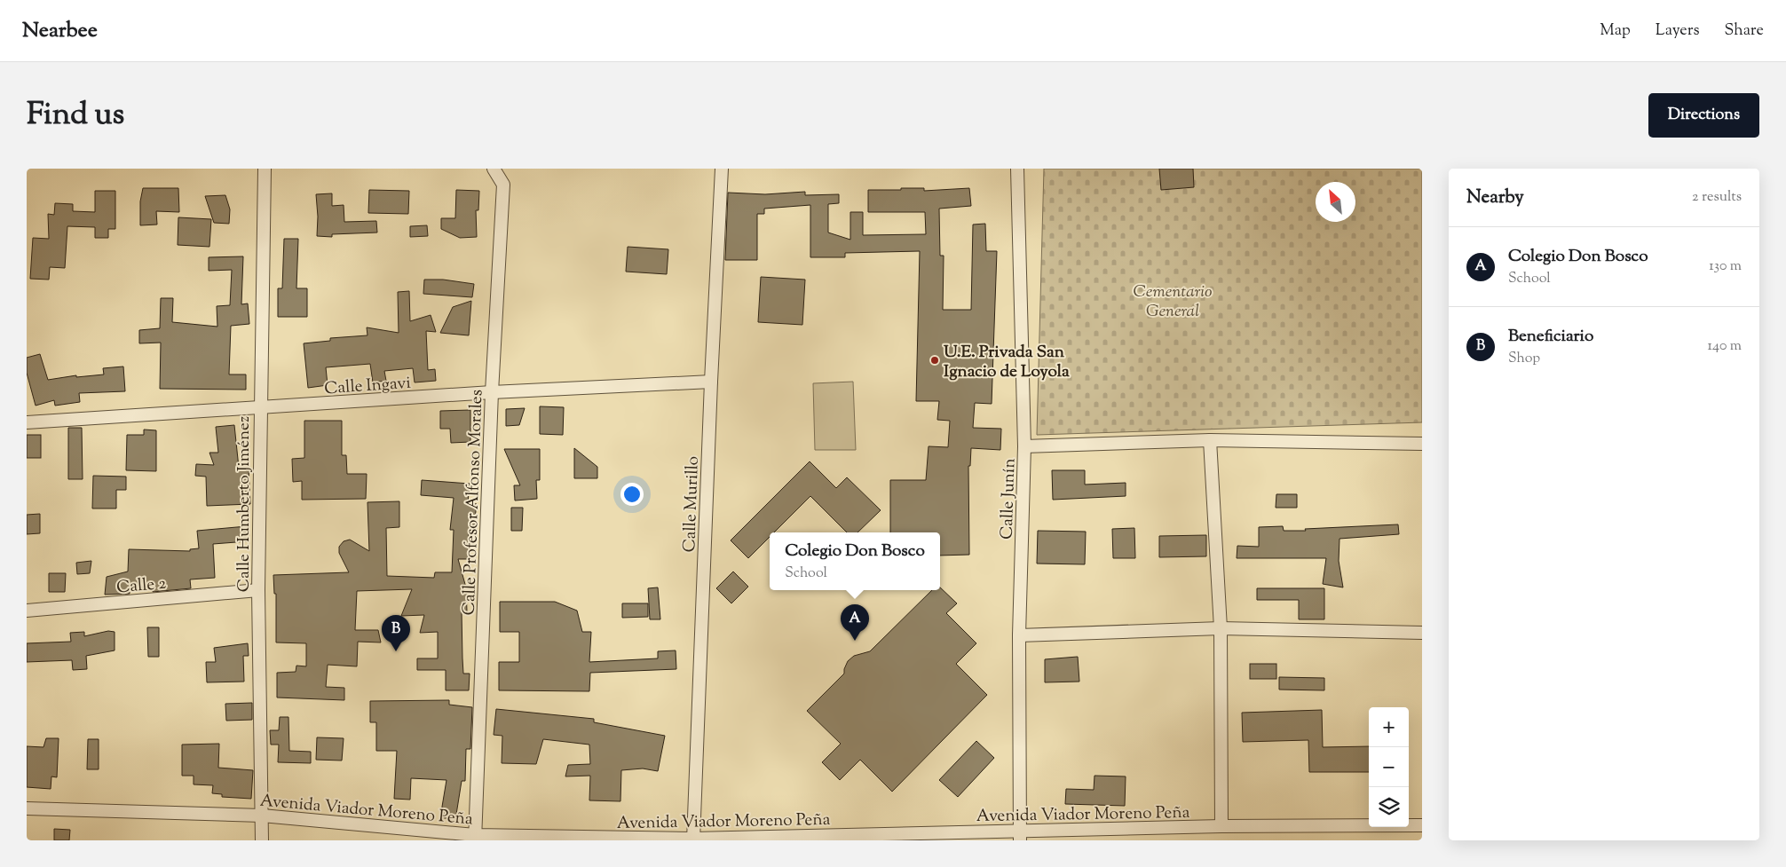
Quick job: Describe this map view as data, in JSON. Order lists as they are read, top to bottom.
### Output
{
  "streets": {
    "street": [
      "Calle Ingavi",
      "Calle Junín",
      "Calle Profesor Alfonso Morales",
      "Calle Humberto Jiménez",
      "Calle Murillo",
      "Calle 2",
      "Avenida Viador Moreno Peña"
    ]
  },
  "crossings": [
    ["Calle Ingavi", "Calle Profesor Alfonso Morales"],
    ["Calle Ingavi", "Calle Humberto Jiménez"],
    ["Calle Ingavi", "Calle Murillo"],
    ["Calle Junín", "Avenida Viador Moreno Peña"],
    ["Calle Profesor Alfonso Morales", "Avenida Viador Moreno Peña"],
    ["Calle Humberto Jiménez", "Calle 2"],
    ["Calle Humberto Jiménez", "Avenida Viador Moreno Peña"],
    ["Calle Murillo", "Avenida Viador Moreno Peña"]
  ],
  "parks": ["Cementario General"],
  "places": ["U.E. Privada San Ignacio de Loyola"],
  "north": "top left",
  "page": {
    "header": "Nearbee",
    "nav": ["Map", "Layers", "Share"],
    "title": "Find us",
    "buttons": "Directions",
    "heading": ["Nearby", "2 results"],
    "list": [
      {
        "mark": "A",
        "name": "Colegio Don Bosco",
        "note": "School",
        "value": "130 m"
      },
      {
        "mark": "B",
        "name": "Beneficiario",
        "note": "Shop",
        "value": "140 m"
      }
    ],
    "popup": ["Colegio Don Bosco", "School"],
    "pins": ["A", "B"],
    "map_buttons": ["+", "−"]
  }
}
